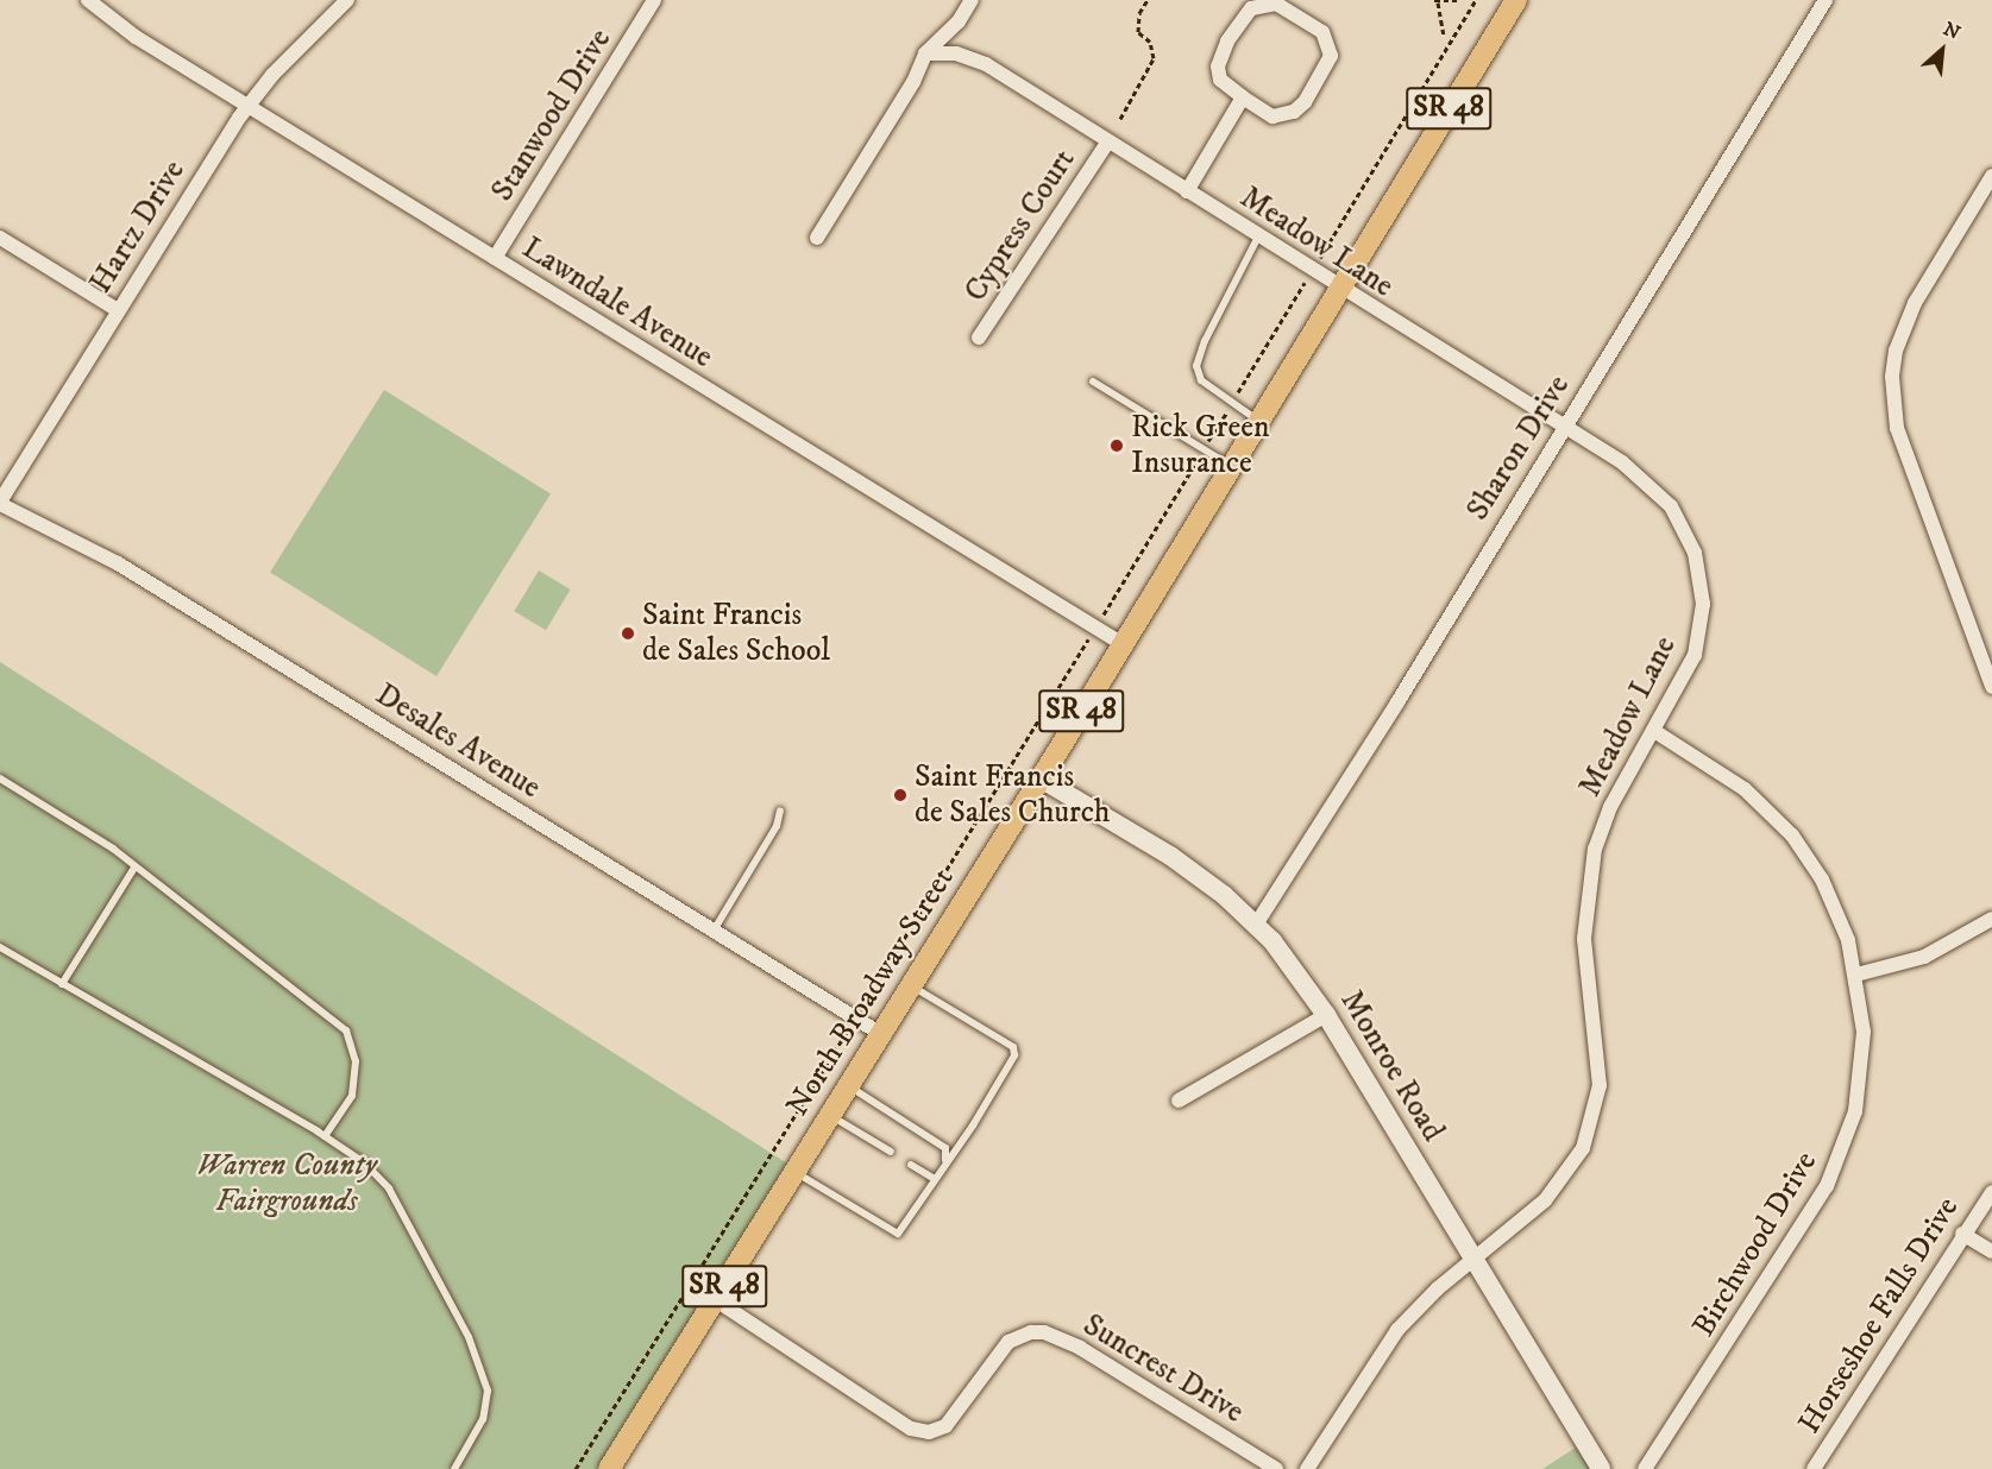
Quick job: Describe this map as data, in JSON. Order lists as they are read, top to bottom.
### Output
{
  "streets": {
    "main road": ["SR 48", "North Broadway Street"],
    "street": [
      "Stanwood Drive",
      "Cypress Court",
      "Hartz Drive",
      "Meadow Lane",
      "Lawndale Avenue",
      "Sharon Drive",
      "Desales Avenue",
      "Monroe Road",
      "Birchwood Drive",
      "Horseshoe Falls Drive",
      "Suncrest Drive"
    ]
  },
  "crossings": [
    ["Stanwood Drive", "Lawndale Avenue"],
    ["Cypress Court", "Meadow Lane"],
    ["Hartz Drive", "Lawndale Avenue"],
    ["Hartz Drive", "Desales Avenue"],
    ["Meadow Lane", "Sharon Drive"],
    ["Meadow Lane", "North Broadway Street"],
    ["Meadow Lane", "Monroe Road"],
    ["Meadow Lane", "Birchwood Drive"],
    ["Lawndale Avenue", "North Broadway Street"],
    ["Sharon Drive", "Monroe Road"],
    ["Desales Avenue", "North Broadway Street"],
    ["North Broadway Street", "Monroe Road"],
    ["North Broadway Street", "Suncrest Drive"]
  ],
  "parks": ["Warren County Fairgrounds"],
  "places": ["Rick Green Insurance", "Saint Francis de Sales School", "Saint Francis de Sales Church"],
  "north": "top right"
}
